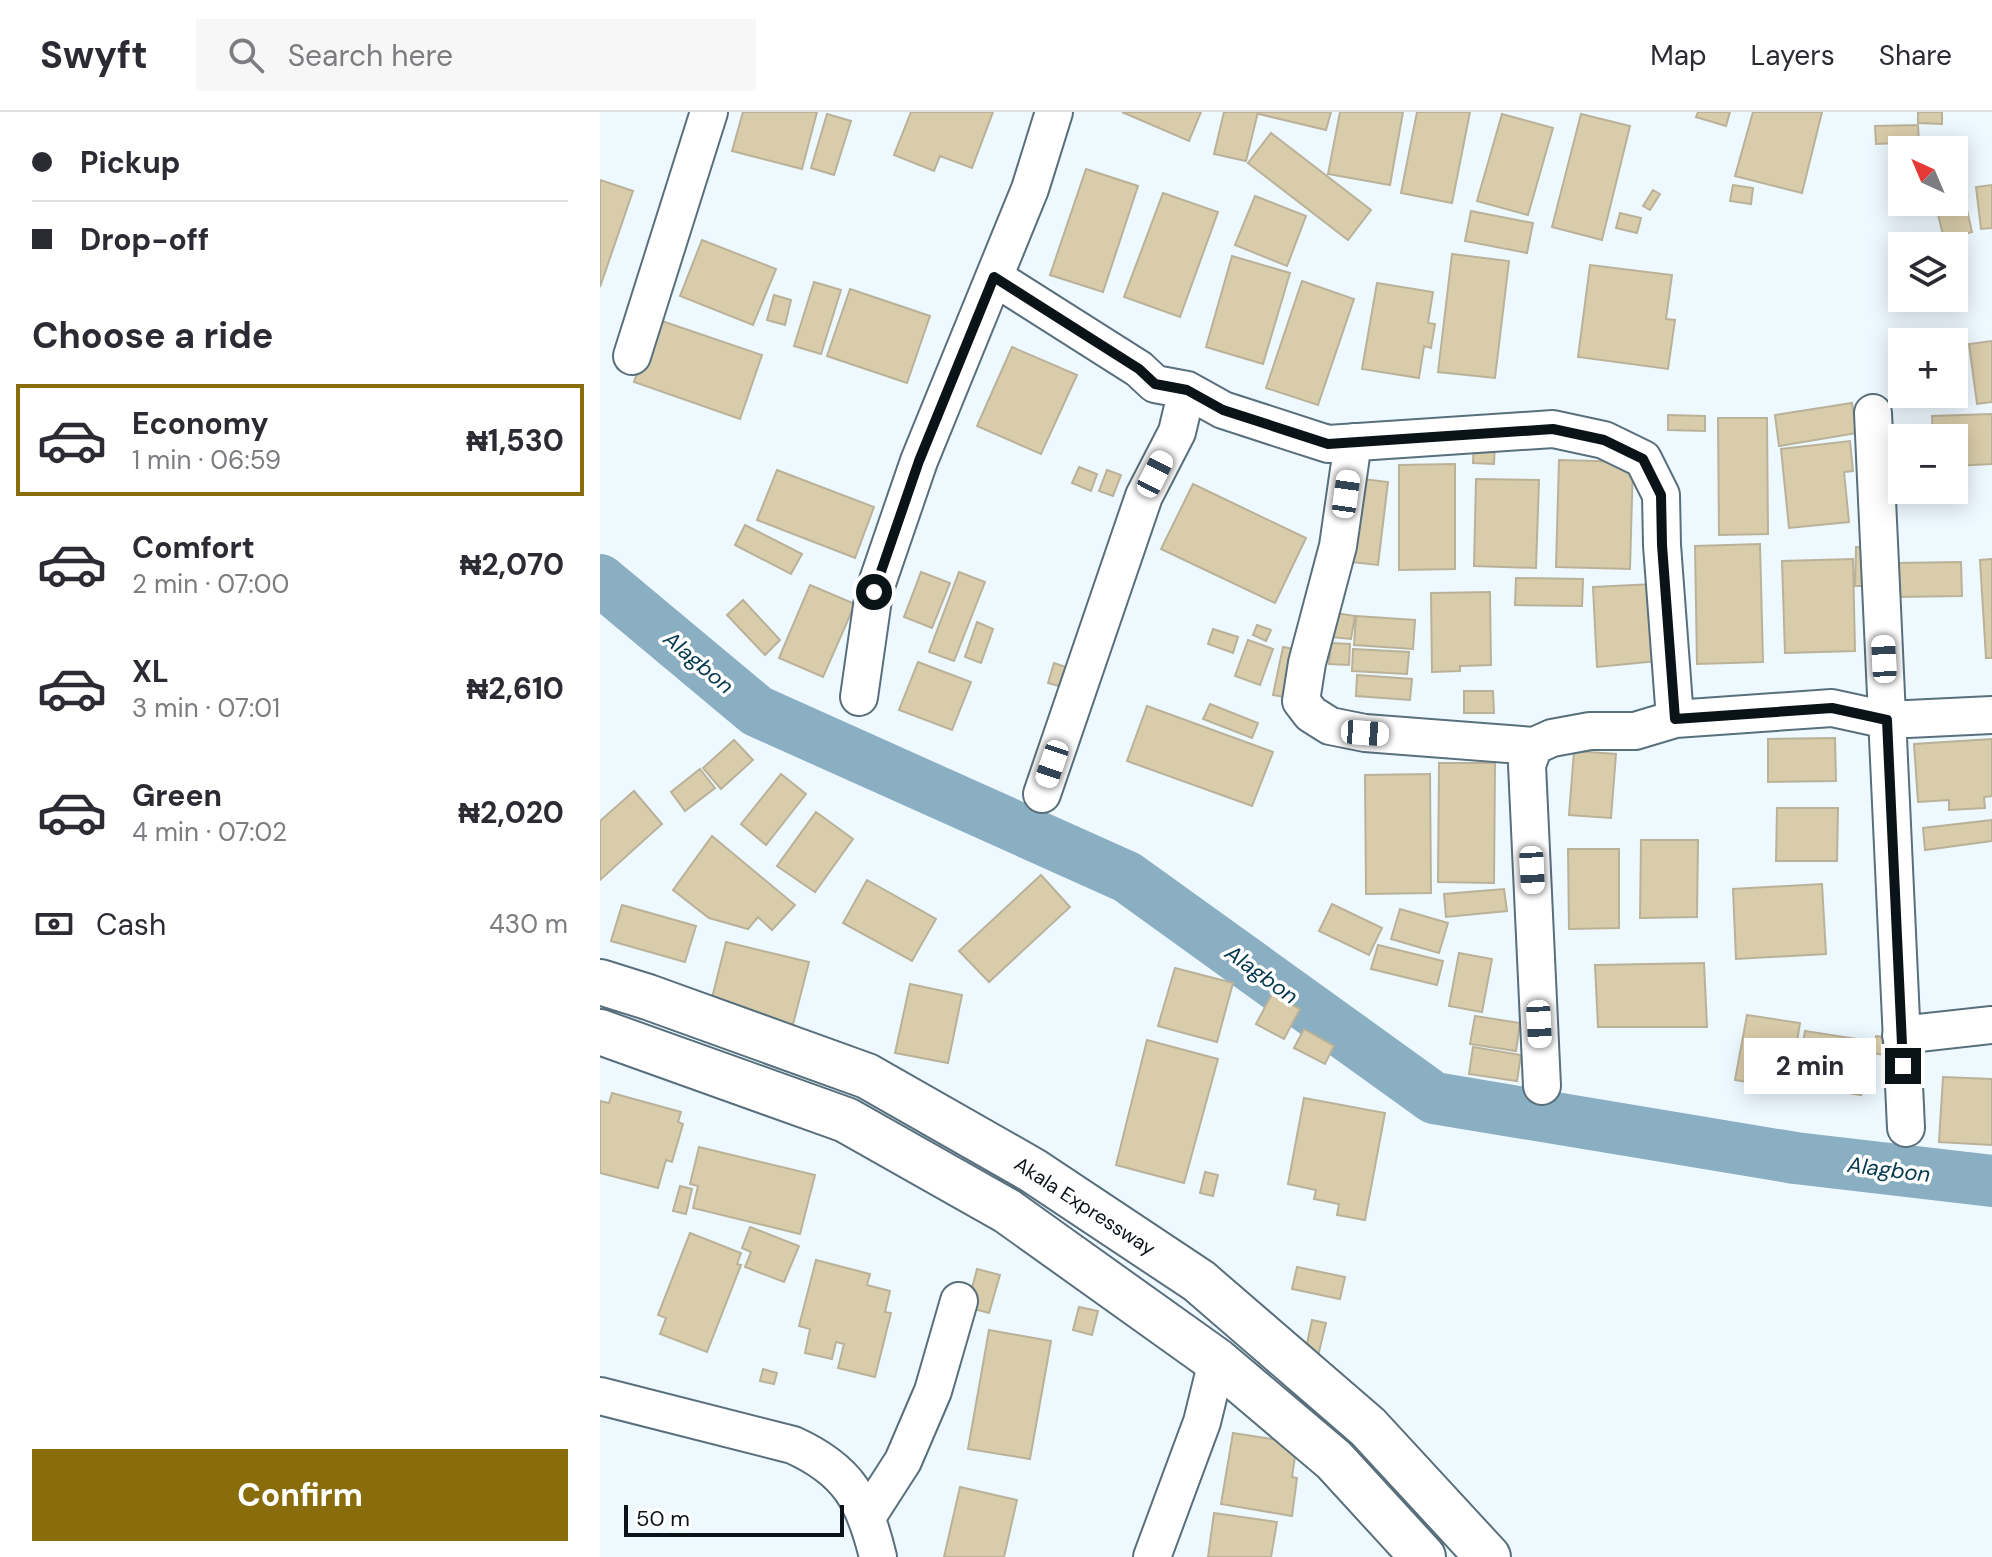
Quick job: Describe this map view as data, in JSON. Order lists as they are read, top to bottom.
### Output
{
  "streets": {
    "main road": ["Akala Expressway"]
  },
  "water": ["Alagbon"],
  "scale_bar": "50 m",
  "north": "top left",
  "page": {
    "header": "Swyft",
    "search": "Search here",
    "nav": ["Map", "Layers", "Share"],
    "banner": ["Pickup", "Drop-off"],
    "map_buttons": ["+", "−"],
    "heading": "Choose a ride",
    "list": [
      {
        "name": "Economy",
        "note": "1 min · 06:59",
        "value": "₦1,530"
      },
      {
        "name": "Comfort",
        "note": "2 min · 07:00",
        "value": "₦2,070"
      },
      {
        "name": "XL",
        "note": "3 min · 07:01",
        "value": "₦2,610"
      },
      {
        "name": "Green",
        "note": "4 min · 07:02",
        "value": "₦2,020"
      }
    ],
    "pay": ["Cash", "430 m"],
    "bubble": "2 min",
    "buttons": "Confirm",
    "scale": "50 m"
  }
}
